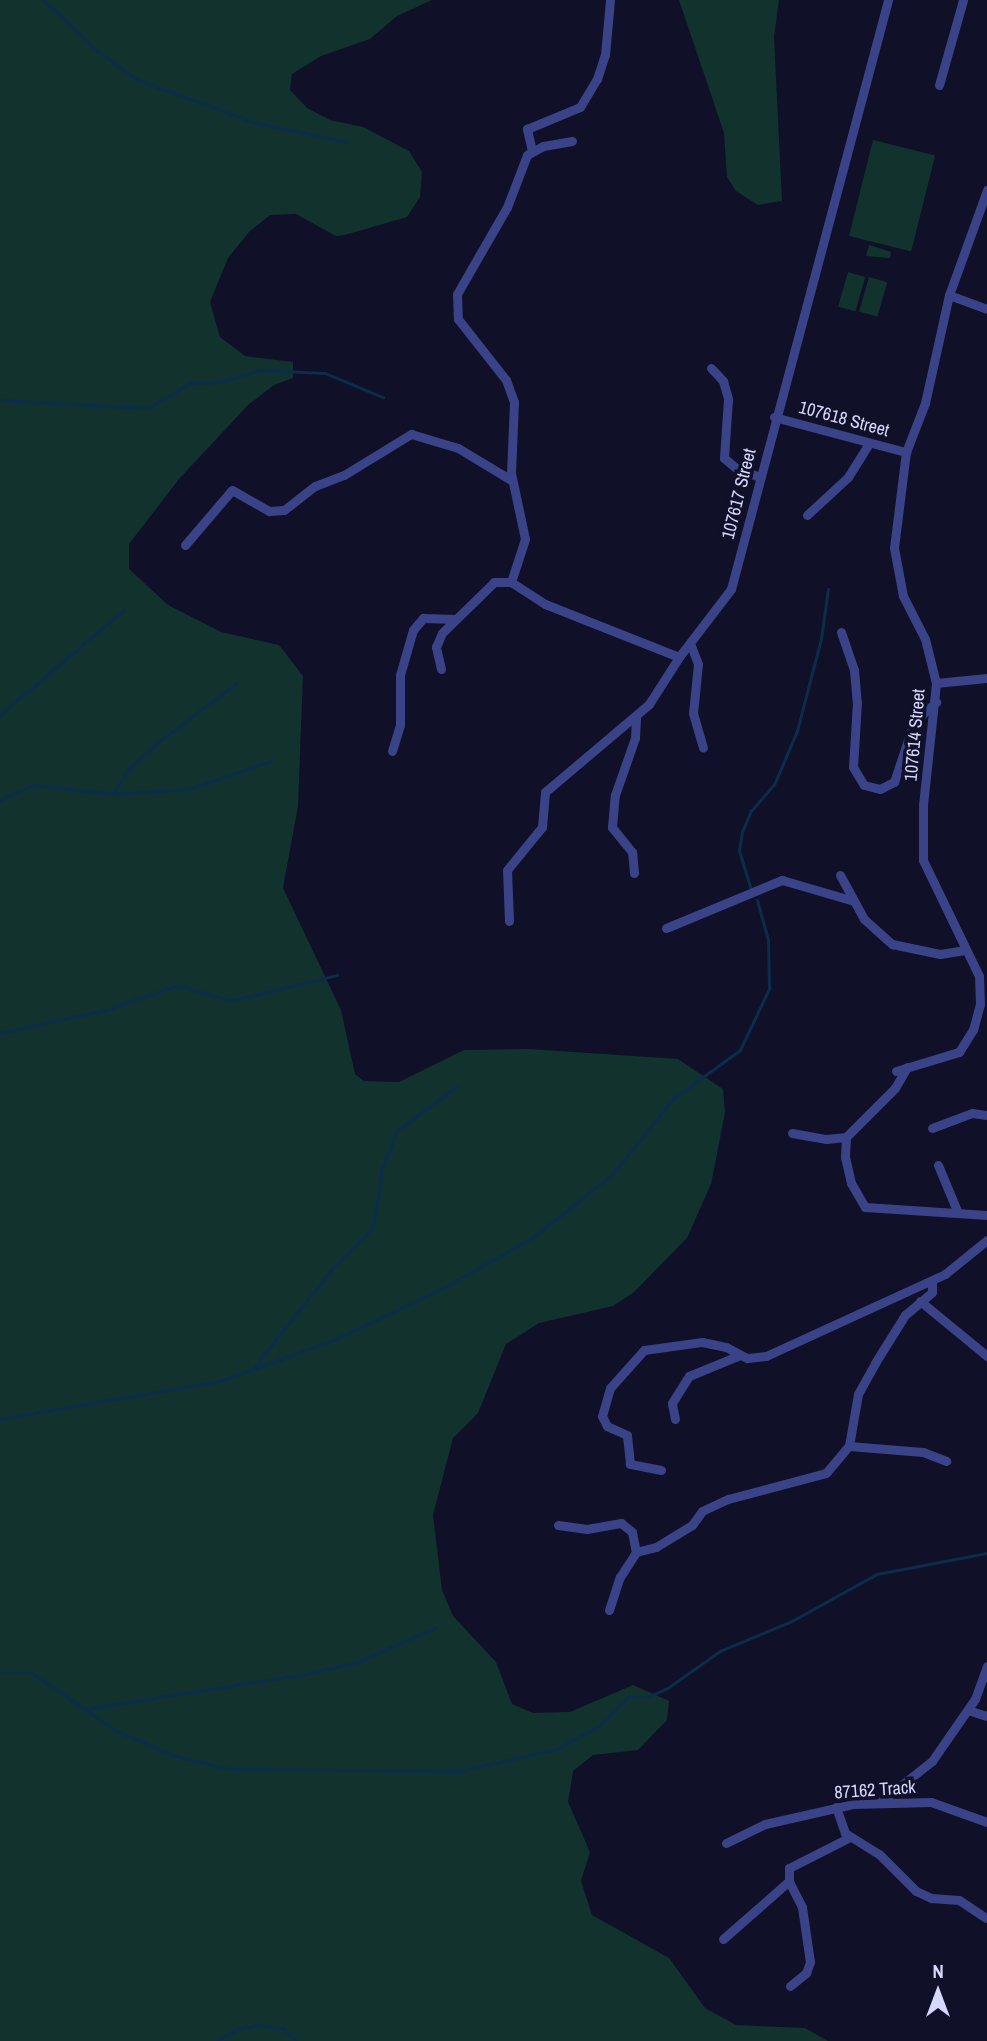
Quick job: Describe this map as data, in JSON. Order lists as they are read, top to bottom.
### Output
{
  "streets": {
    "street": [
      "107618 Street",
      "107617 Street",
      "107614 Street",
      "87162 Track"
    ]
  },
  "crossings": [
    ["107618 Street", "107617 Street"],
    ["107618 Street", "107614 Street"]
  ],
  "north": "top"
}
